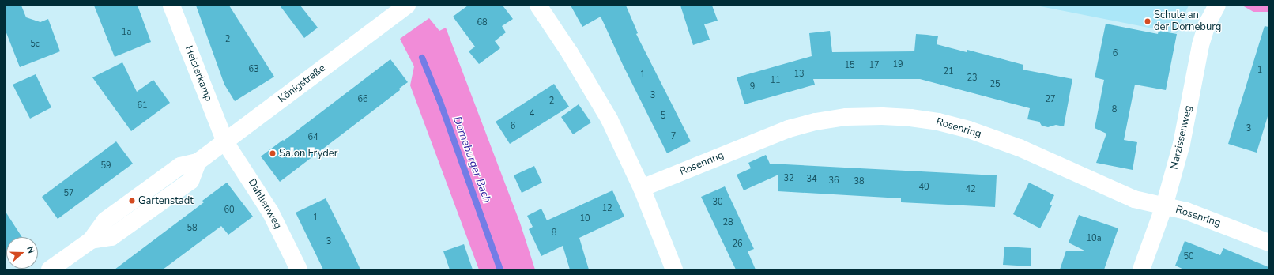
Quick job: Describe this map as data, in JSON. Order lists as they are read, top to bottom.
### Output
{
  "streets": {
    "street": [
      "Heisterkamp",
      "Königstraße",
      "Rosenring",
      "Narzissenweg",
      "Dahlienweg"
    ]
  },
  "crossings": [
    ["Heisterkamp", "Königstraße"],
    ["Heisterkamp", "Dahlienweg"],
    ["Königstraße", "Dahlienweg"],
    ["Rosenring", "Narzissenweg"]
  ],
  "water": ["Dorneburger Bach"],
  "places": ["Schule an der Dorneburg", "Salon Fryder", "Gartenstadt"],
  "house_numbers": [
    "68",
    "1a",
    "2",
    "5c",
    "6",
    "19",
    "15",
    "17",
    "63",
    "1",
    "21",
    "13",
    "1",
    "23",
    "11",
    "25",
    "9",
    "3",
    "66",
    "27",
    "2",
    "61",
    "8",
    "4",
    "5",
    "6",
    "3",
    "7",
    "64",
    "59",
    "32",
    "34",
    "36",
    "38",
    "40",
    "42",
    "57",
    "30",
    "12",
    "60",
    "1",
    "10",
    "28",
    "58",
    "8",
    "10a",
    "3",
    "26",
    "50"
  ],
  "north": "right"
}
